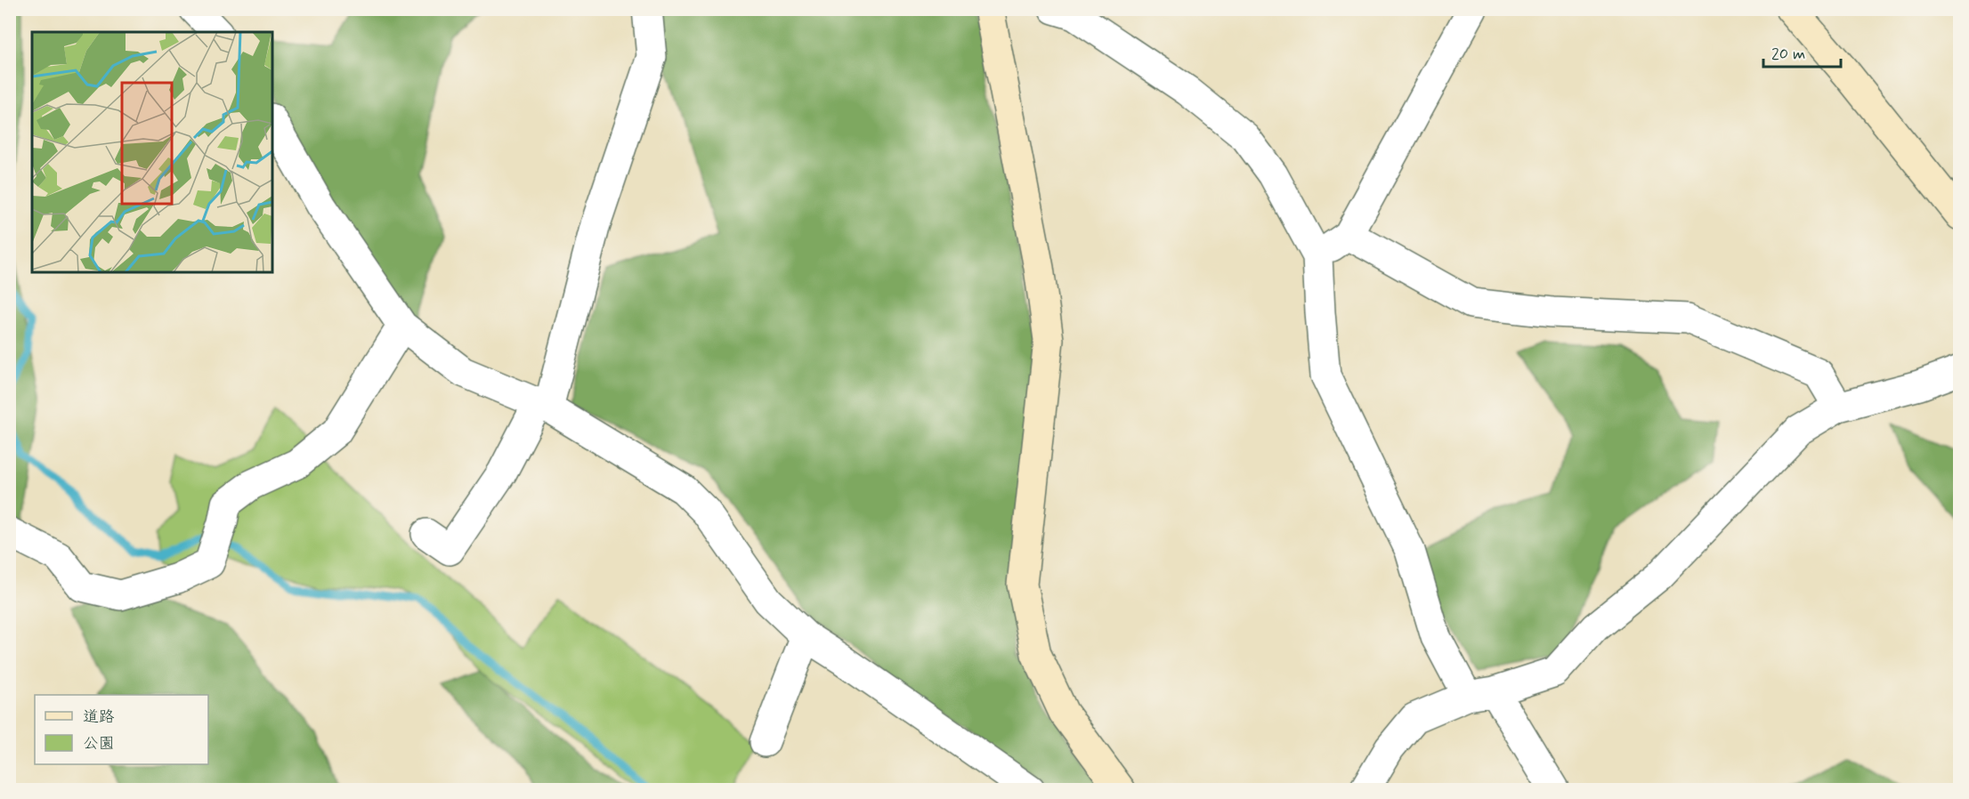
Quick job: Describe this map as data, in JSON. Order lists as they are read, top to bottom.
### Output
{
  "legend": ["道路", "公園"],
  "scale_bar": "20 m"
}
